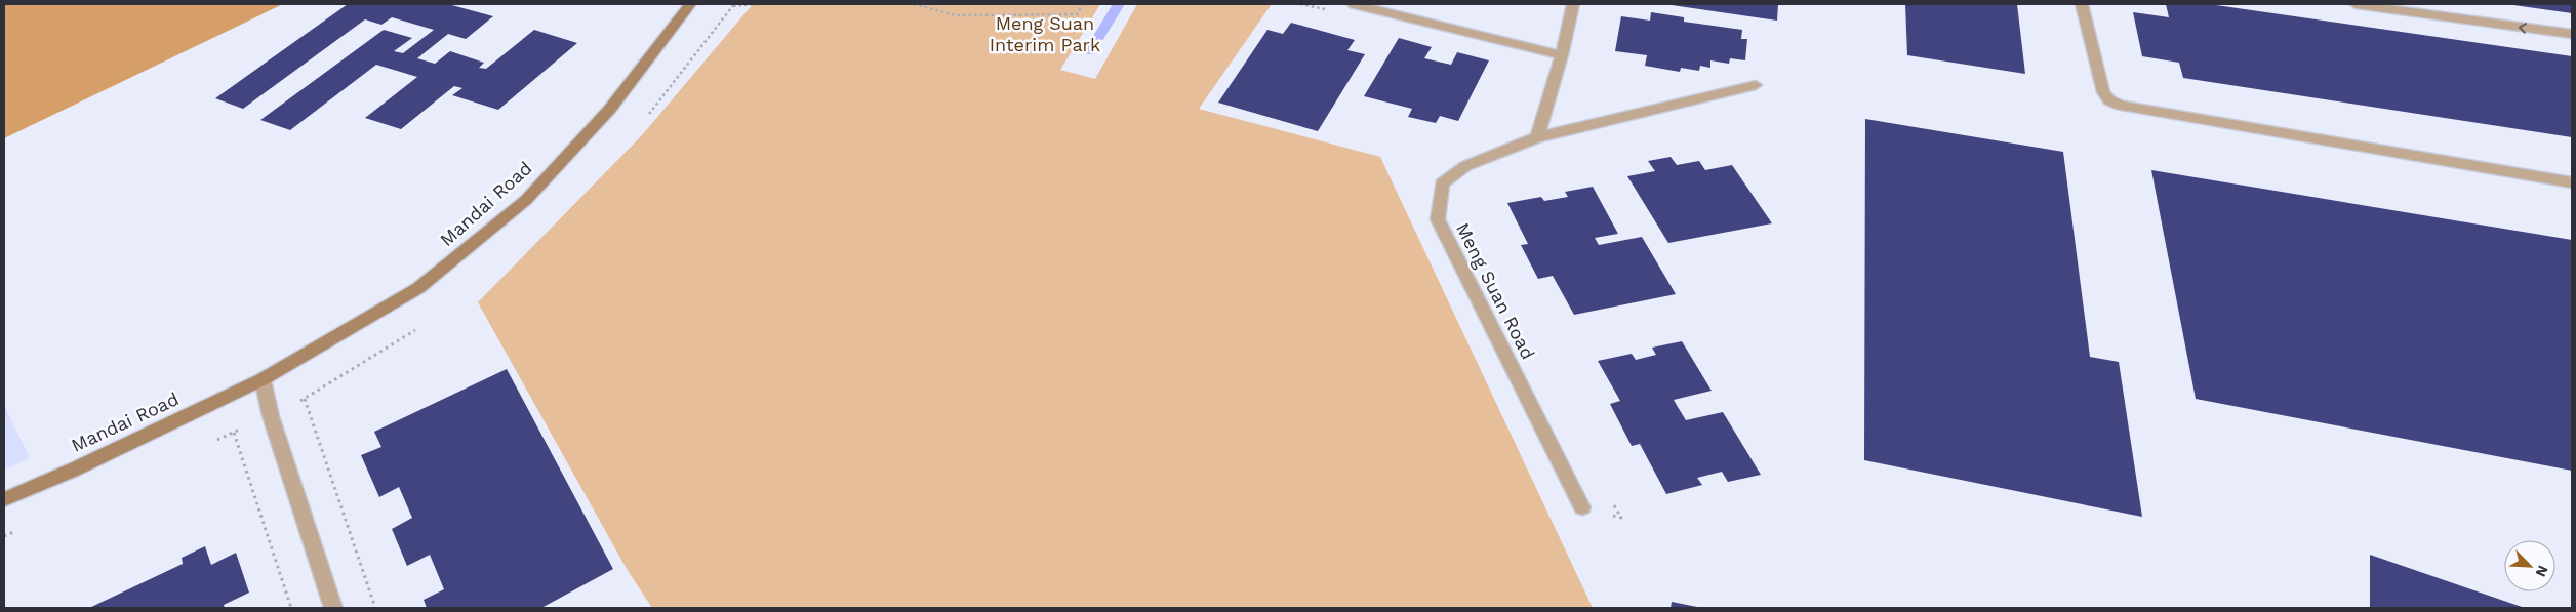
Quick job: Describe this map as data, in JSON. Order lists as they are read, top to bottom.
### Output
{
  "streets": {
    "main road": ["Mandai Road"],
    "street": ["Meng Suan Road"]
  },
  "parks": ["Meng Suan Interim Park"],
  "north": "bottom right"
}
